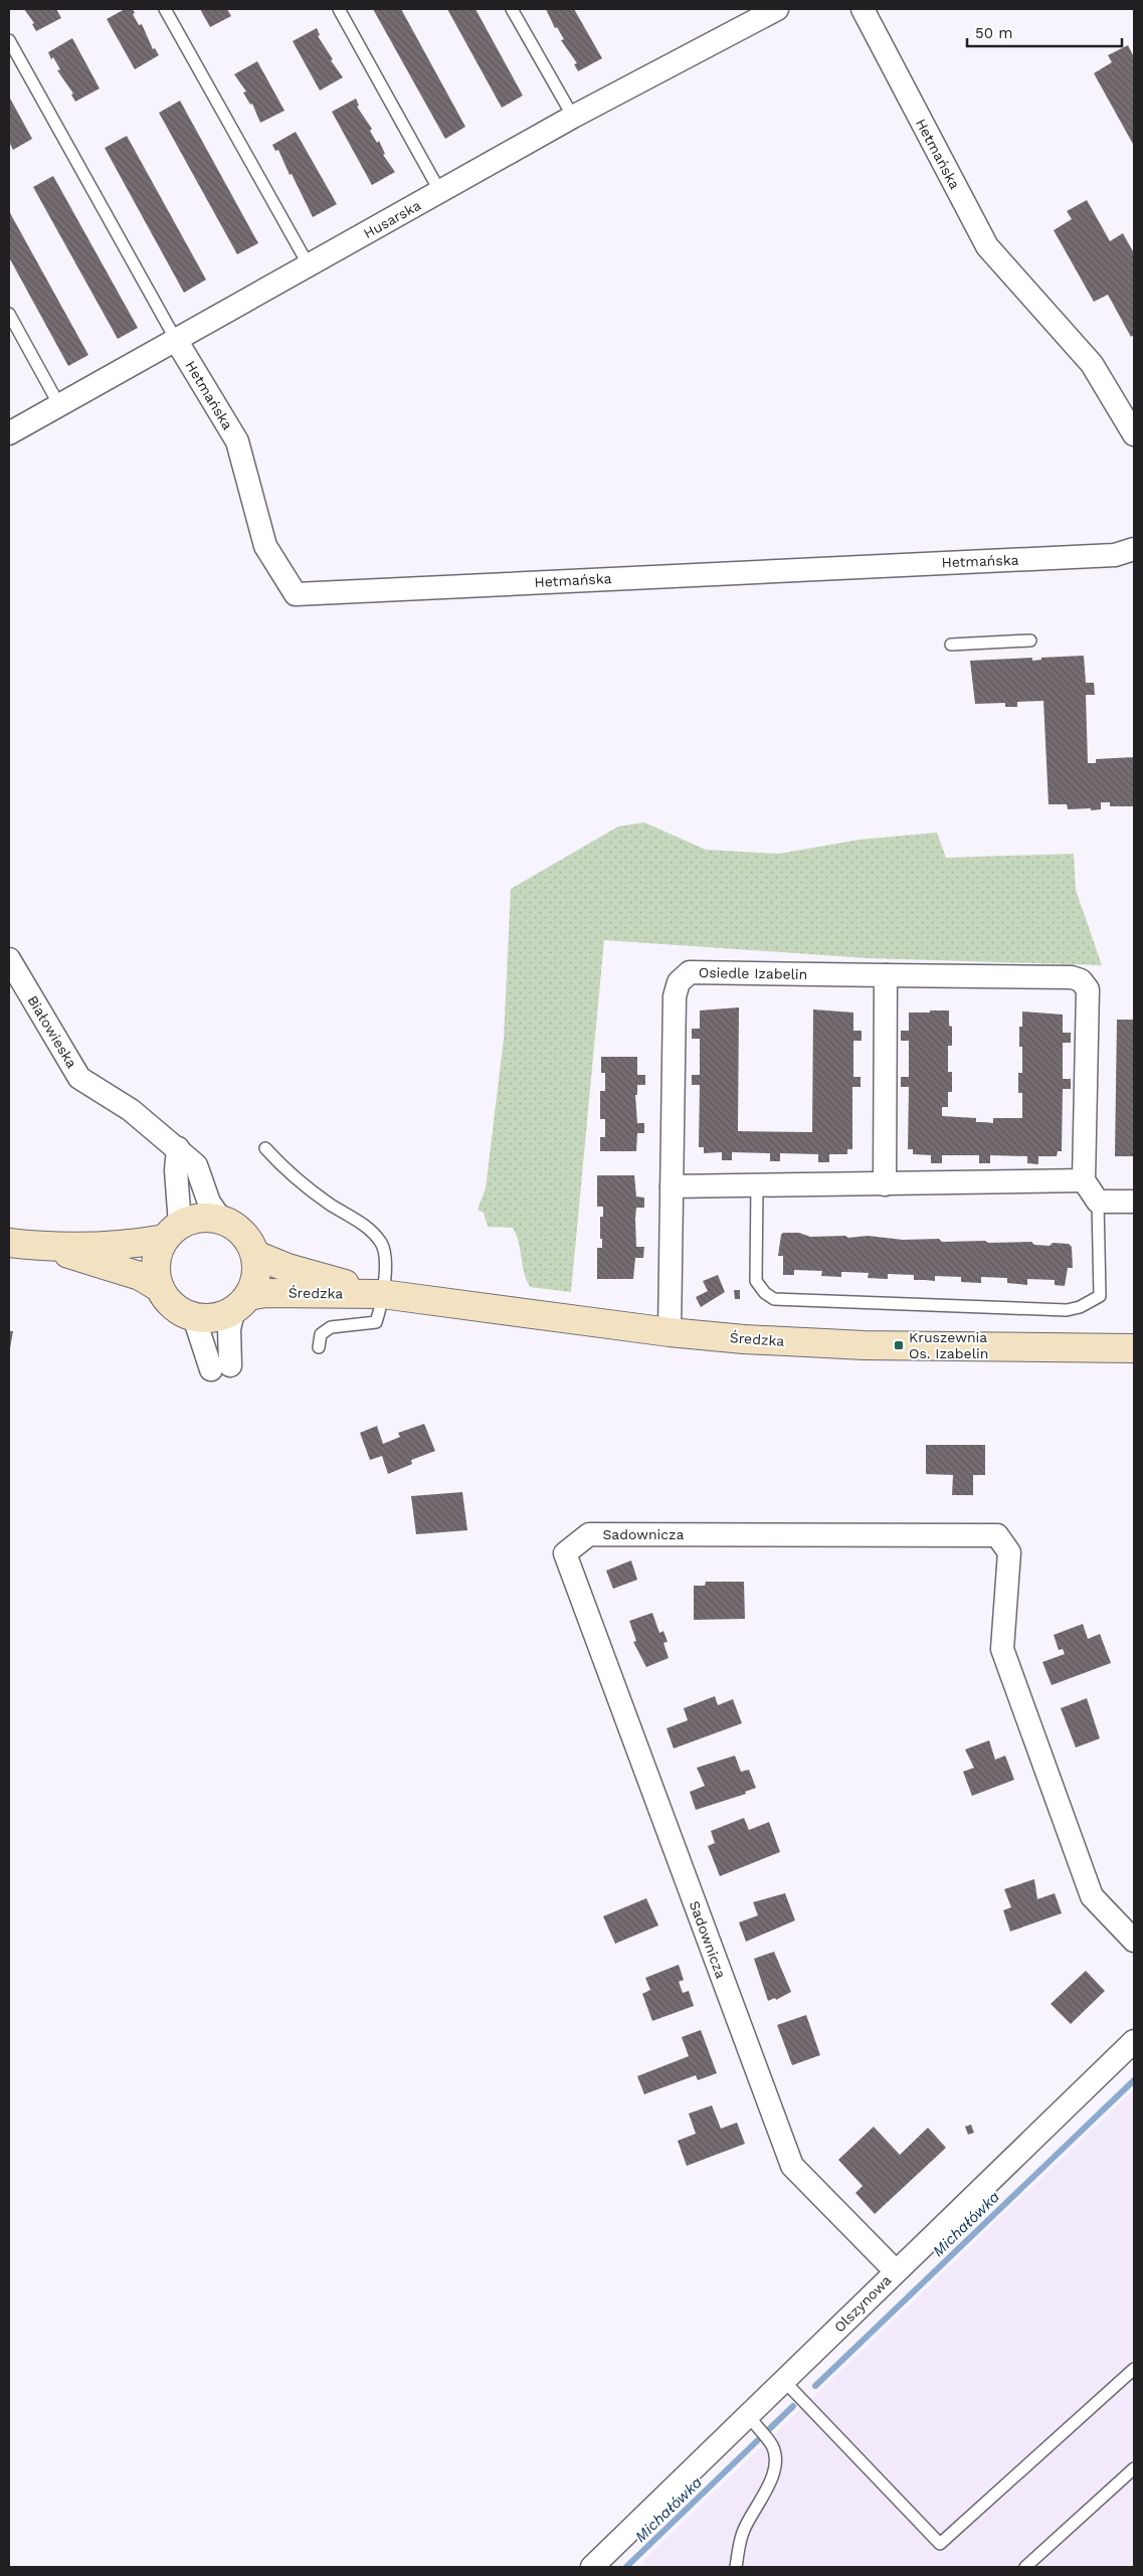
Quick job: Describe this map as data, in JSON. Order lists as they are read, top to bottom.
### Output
{
  "streets": {
    "street": [
      "Hetmańska",
      "Husarska",
      "Osiedle Izabelin",
      "Białowieska",
      "Średzka",
      "Sadownicza",
      "Olszynowa"
    ]
  },
  "crossings": [
    ["Hetmańska", "Husarska"],
    ["Osiedle Izabelin", "Średzka"],
    ["Białowieska", "Średzka"],
    ["Sadownicza", "Olszynowa"]
  ],
  "water": ["Michałówka"],
  "places": {
    "transit": ["Kruszewnia Os. Izabelin"]
  },
  "scale_bar": "50 m"
}
